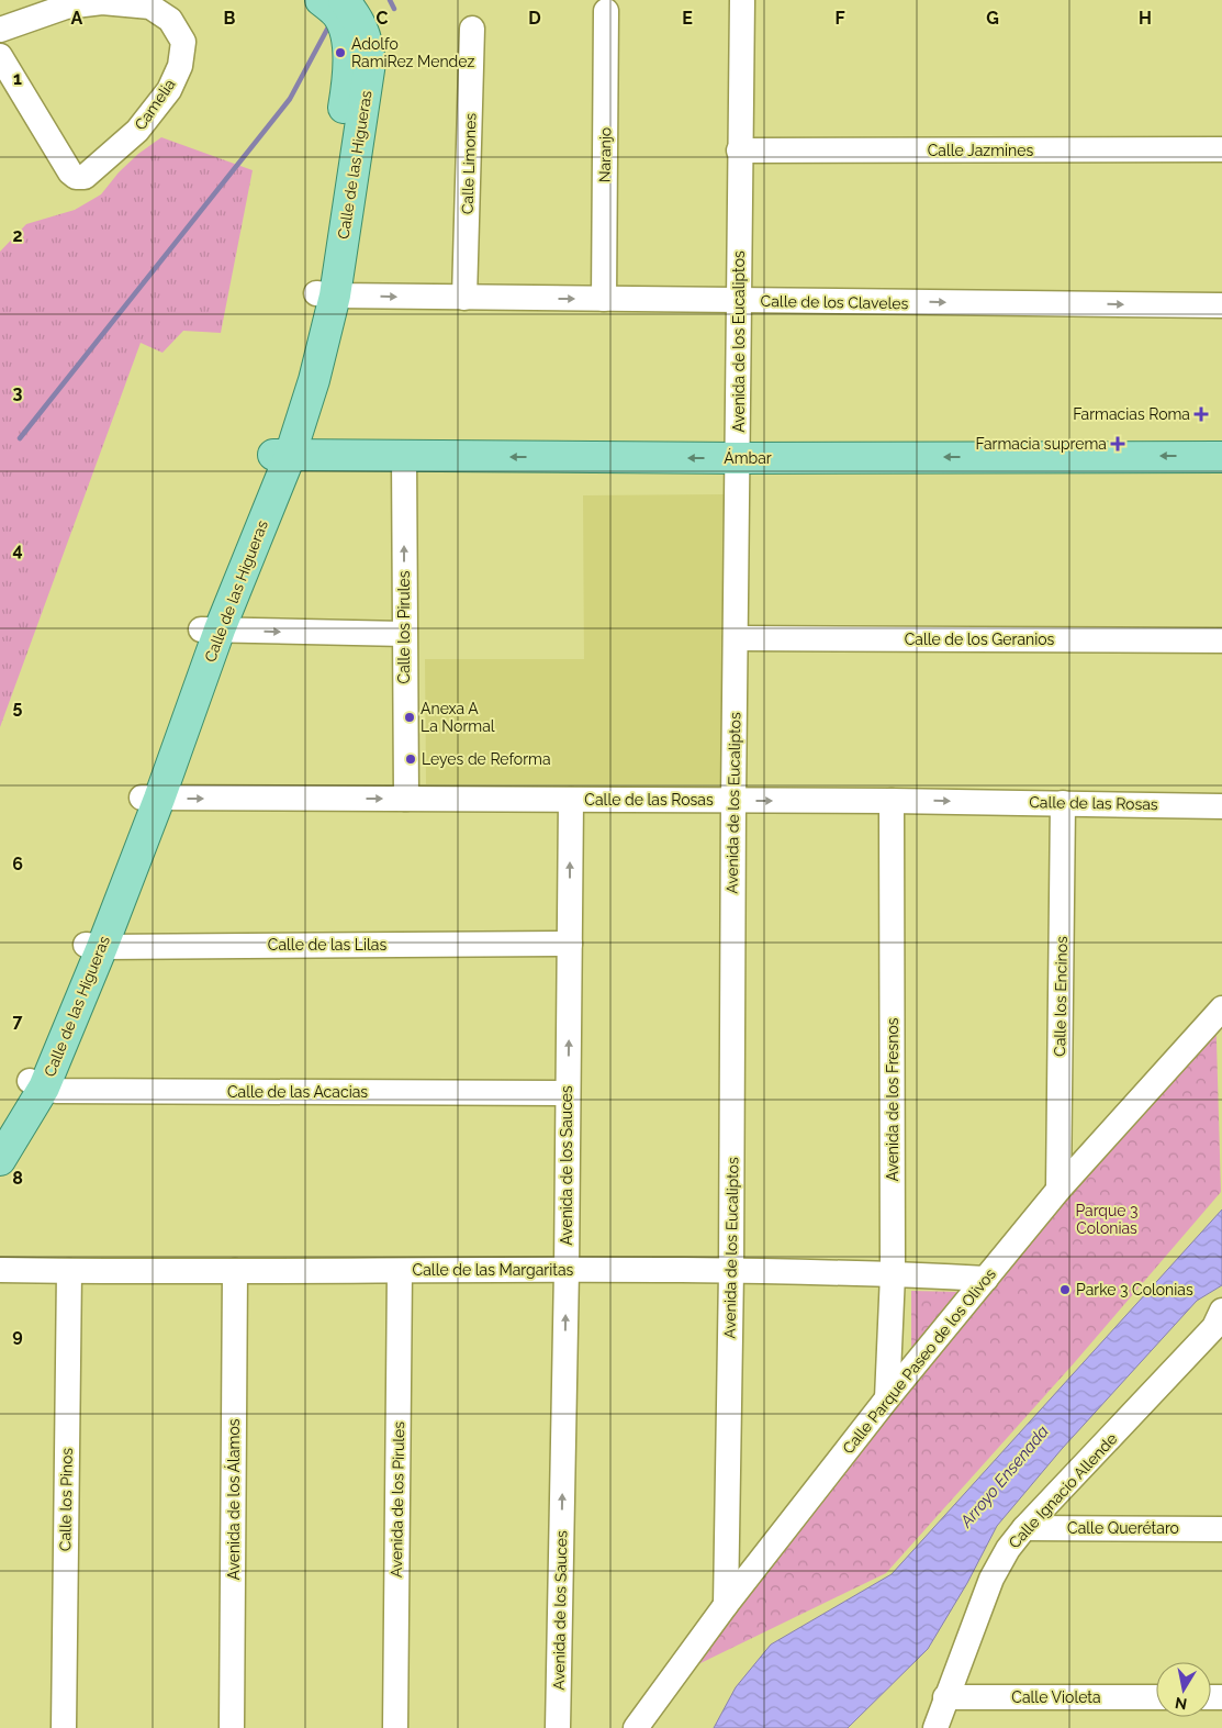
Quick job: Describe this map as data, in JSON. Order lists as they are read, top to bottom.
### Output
{
  "streets": {
    "main road": ["Calle de las Higueras", "Ámbar"],
    "street": [
      "Camelia",
      "Calle Jazmines",
      "Naranjo",
      "Calle Limones",
      "Calle de los Claveles",
      "Avenida de los Eucaliptos",
      "Calle los Pirules",
      "Calle de los Geranios",
      "Calle de las Rosas",
      "Calle de las Lilas",
      "Calle los Encinos",
      "Calle de las Acacias",
      "Avenida de los Fresnos",
      "Avenida de los Sauces",
      "Calle de las Margaritas",
      "Calle Parque Paseo de los Olivos",
      "Calle Ignacio Allende",
      "Calle los Pinos",
      "Avenida de los Álamos",
      "Avenida de los Pirules",
      "Calle Querétaro",
      "Calle Violeta"
    ]
  },
  "crossings": [
    ["Calle Jazmines", "Avenida de los Eucaliptos"],
    ["Naranjo", "Calle de los Claveles"],
    ["Calle Limones", "Calle de los Claveles"],
    ["Calle de las Higueras", "Calle de los Claveles"],
    ["Calle de las Higueras", "Ámbar"],
    ["Calle de las Higueras", "Calle de las Rosas"],
    ["Calle de las Higueras", "Calle de las Lilas"],
    ["Calle de las Higueras", "Calle de las Acacias"],
    ["Calle de los Claveles", "Avenida de los Eucaliptos"],
    ["Avenida de los Eucaliptos", "Ámbar"],
    ["Avenida de los Eucaliptos", "Calle de los Geranios"],
    ["Avenida de los Eucaliptos", "Calle de las Rosas"],
    ["Avenida de los Eucaliptos", "Calle de las Margaritas"],
    ["Avenida de los Eucaliptos", "Calle Parque Paseo de los Olivos"],
    ["Ámbar", "Calle los Pirules"],
    ["Calle los Pirules", "Calle de las Rosas"],
    ["Calle de las Rosas", "Calle los Encinos"],
    ["Calle de las Rosas", "Avenida de los Fresnos"],
    ["Calle de las Rosas", "Avenida de los Sauces"],
    ["Calle de las Lilas", "Avenida de los Sauces"],
    ["Calle los Encinos", "Calle Parque Paseo de los Olivos"],
    ["Calle de las Acacias", "Avenida de los Sauces"],
    ["Avenida de los Fresnos", "Calle de las Margaritas"],
    ["Avenida de los Fresnos", "Calle Parque Paseo de los Olivos"],
    ["Avenida de los Sauces", "Calle de las Margaritas"],
    ["Calle de las Margaritas", "Calle Parque Paseo de los Olivos"],
    ["Calle de las Margaritas", "Calle los Pinos"],
    ["Calle de las Margaritas", "Avenida de los Álamos"],
    ["Calle de las Margaritas", "Avenida de los Pirules"],
    ["Calle Ignacio Allende", "Calle Querétaro"],
    ["Calle Ignacio Allende", "Calle Violeta"]
  ],
  "one_way": [
    "Calle de los Claveles",
    "Ámbar",
    "Calle los Pirules",
    "Avenida de los Sauces"
  ],
  "water": ["Arroyo Ensenada"],
  "parks": ["Parque 3 Colonias"],
  "places": {
    "other": [
      "Adolfo RamiRez Mendez",
      "Anexa A La Normal",
      "Leyes de Reforma",
      "Parke 3 Colonias"
    ],
    "health": ["Farmacias Roma", "Farmacia suprema"]
  },
  "north": "bottom",
  "grid": {
    "columns": [
      "A",
      "B",
      "C",
      "D",
      "E",
      "F",
      "G",
      "H"
    ],
    "rows": [
      "1",
      "2",
      "3",
      "4",
      "5",
      "6",
      "7",
      "8",
      "9"
    ]
  }
}
